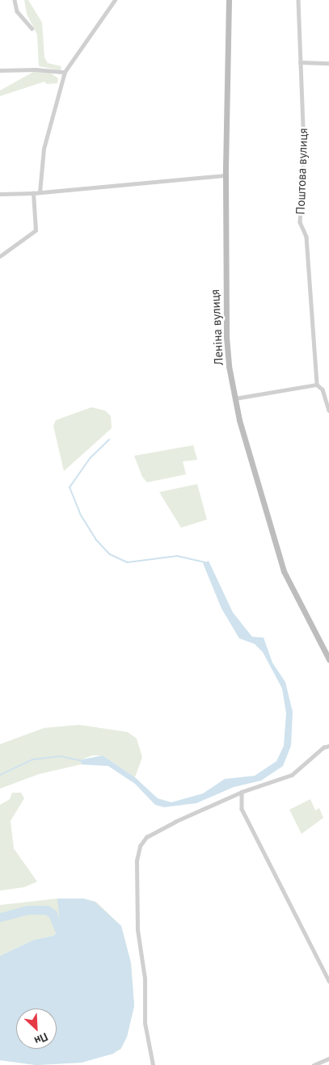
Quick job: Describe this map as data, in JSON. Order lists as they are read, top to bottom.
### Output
{
  "streets": {
    "street": ["Поштова вулиця", "Леніна вулиця"]
  },
  "north": "bottom right"
}
